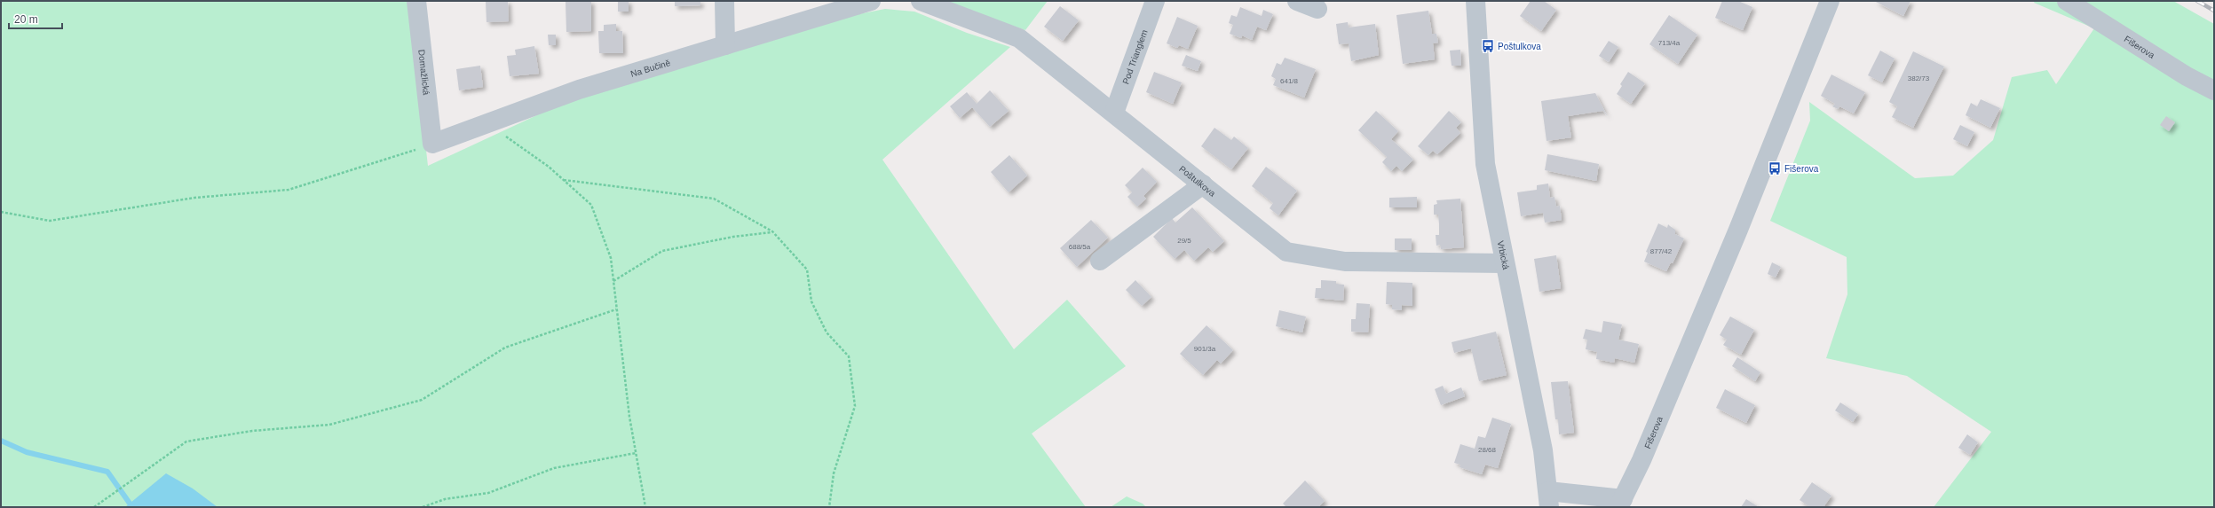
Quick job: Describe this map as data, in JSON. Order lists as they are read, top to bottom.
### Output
{
  "streets": {
    "street": [
      "Fišerova",
      "Pod Trianglem",
      "Na Bučině",
      "Domažlická",
      "Poštulkova",
      "Vrbická"
    ]
  },
  "crossings": [
    ["Pod Trianglem", "Poštulkova"],
    ["Na Bučině", "Domažlická"],
    ["Poštulkova", "Vrbická"]
  ],
  "places": {
    "bus stop": ["Poštulkova", "Fišerova"]
  },
  "house_numbers": [
    "713/4a",
    "382/73",
    "641/8",
    "29/5",
    "688/5a",
    "877/42",
    "901/3a",
    "28/68"
  ],
  "scale_bar": "20 m"
}
